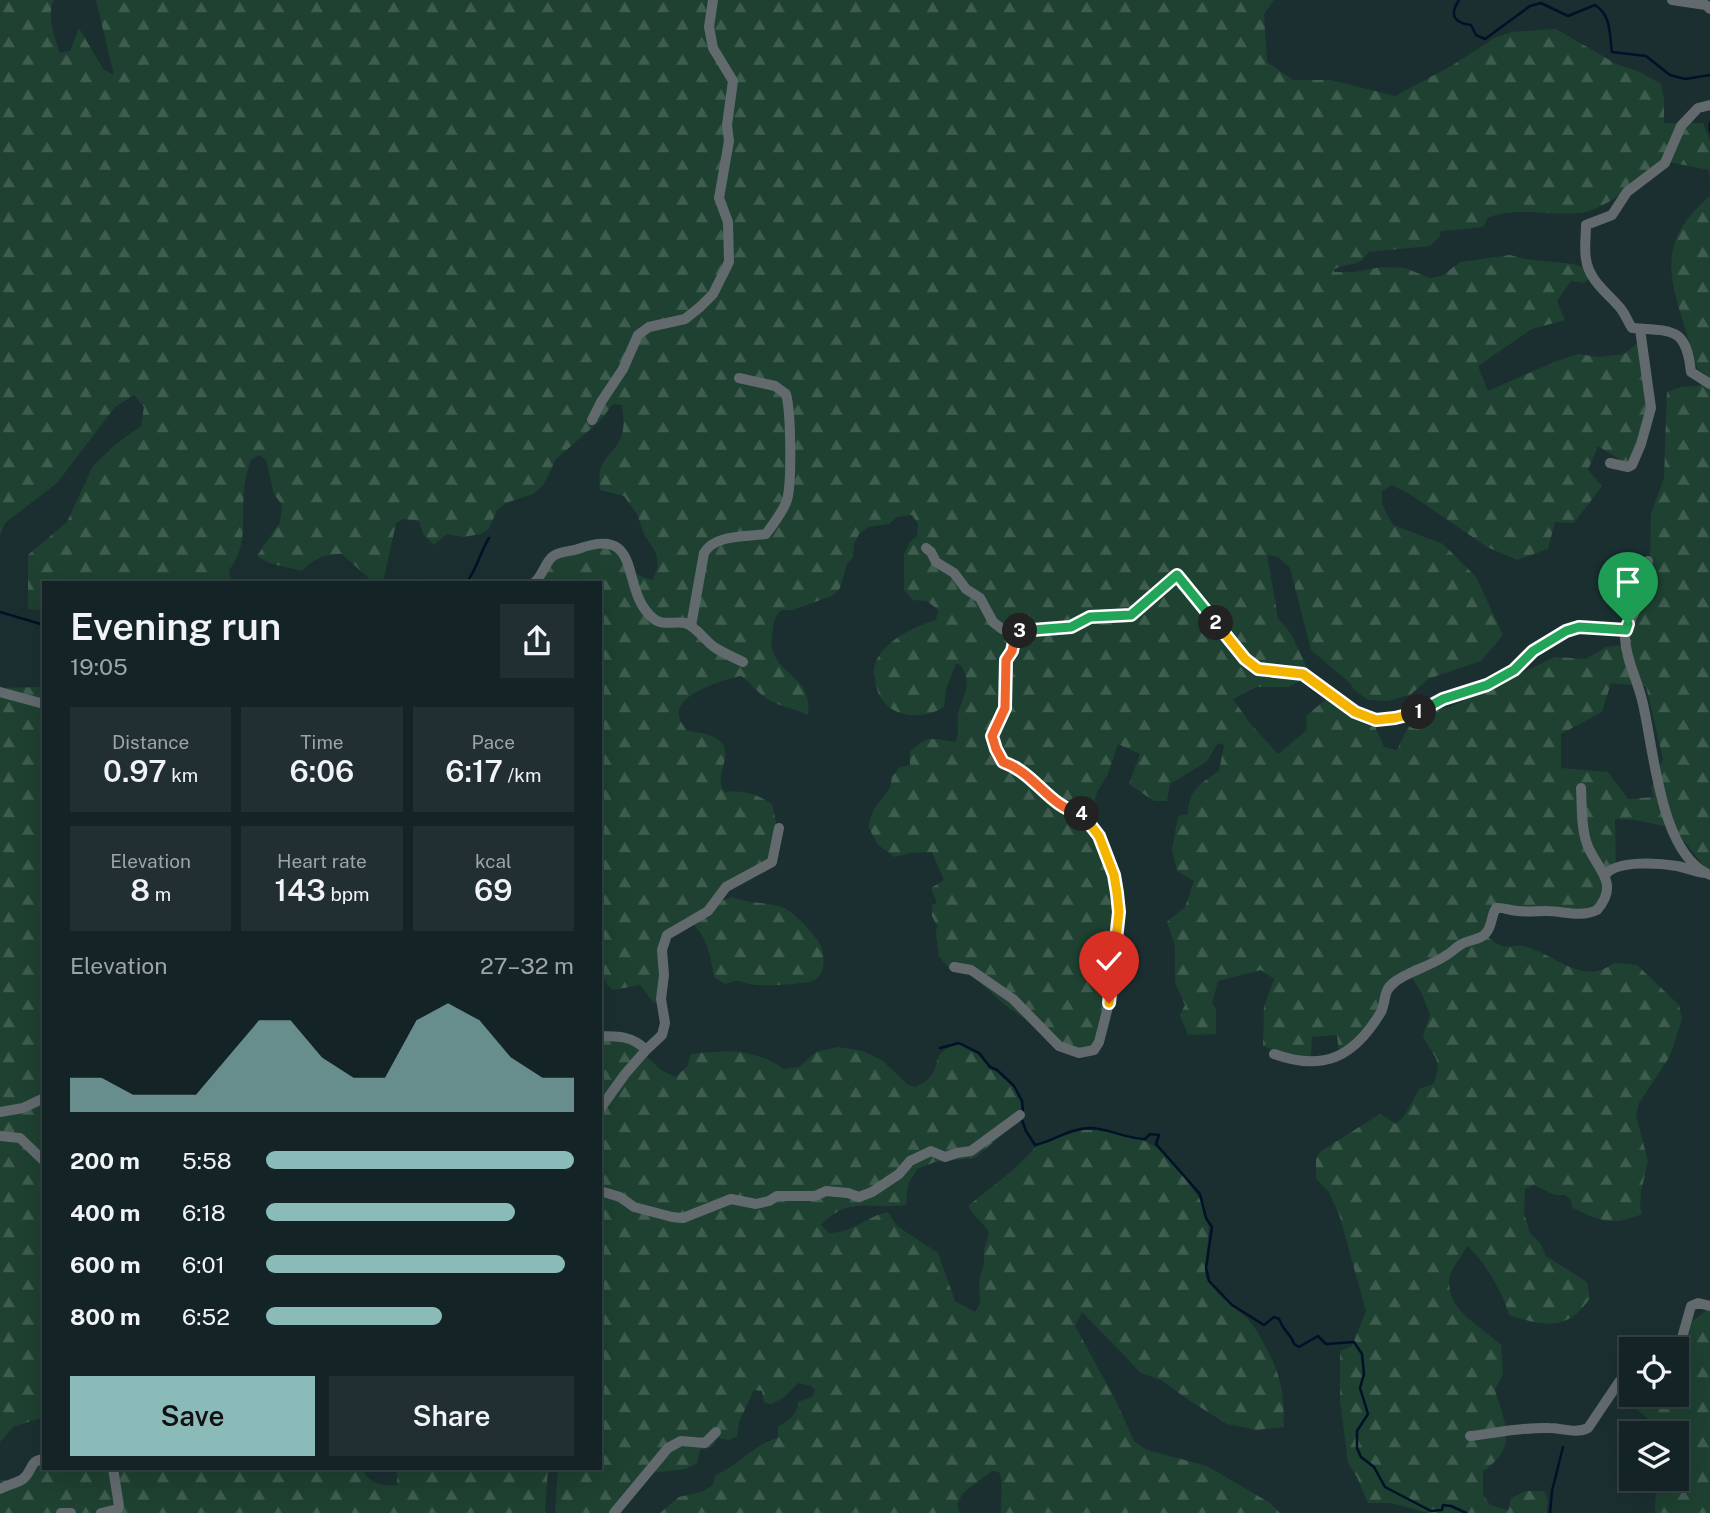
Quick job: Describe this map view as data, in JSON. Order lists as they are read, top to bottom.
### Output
{
  "page": {
    "heading": ["Evening run", "19:05"],
    "pins": [
      "2",
      "3",
      "1",
      "4"
    ],
    "stats": [
      ["Distance", "0.97 km"],
      ["Time", "6:06"],
      ["Pace", "6:17 /km"],
      ["Elevation", "8 m"],
      ["Heart rate", "143 bpm"],
      ["kcal", "69"]
    ],
    "chart": ["Elevation", "27–32 m"],
    "list": [
      {
        "name": "200 m",
        "note": "5:58"
      },
      {
        "name": "400 m",
        "note": "6:18"
      },
      {
        "name": "600 m",
        "note": "6:01"
      },
      {
        "name": "800 m",
        "note": "6:52"
      }
    ],
    "buttons": ["Save", "Share"]
  }
}
